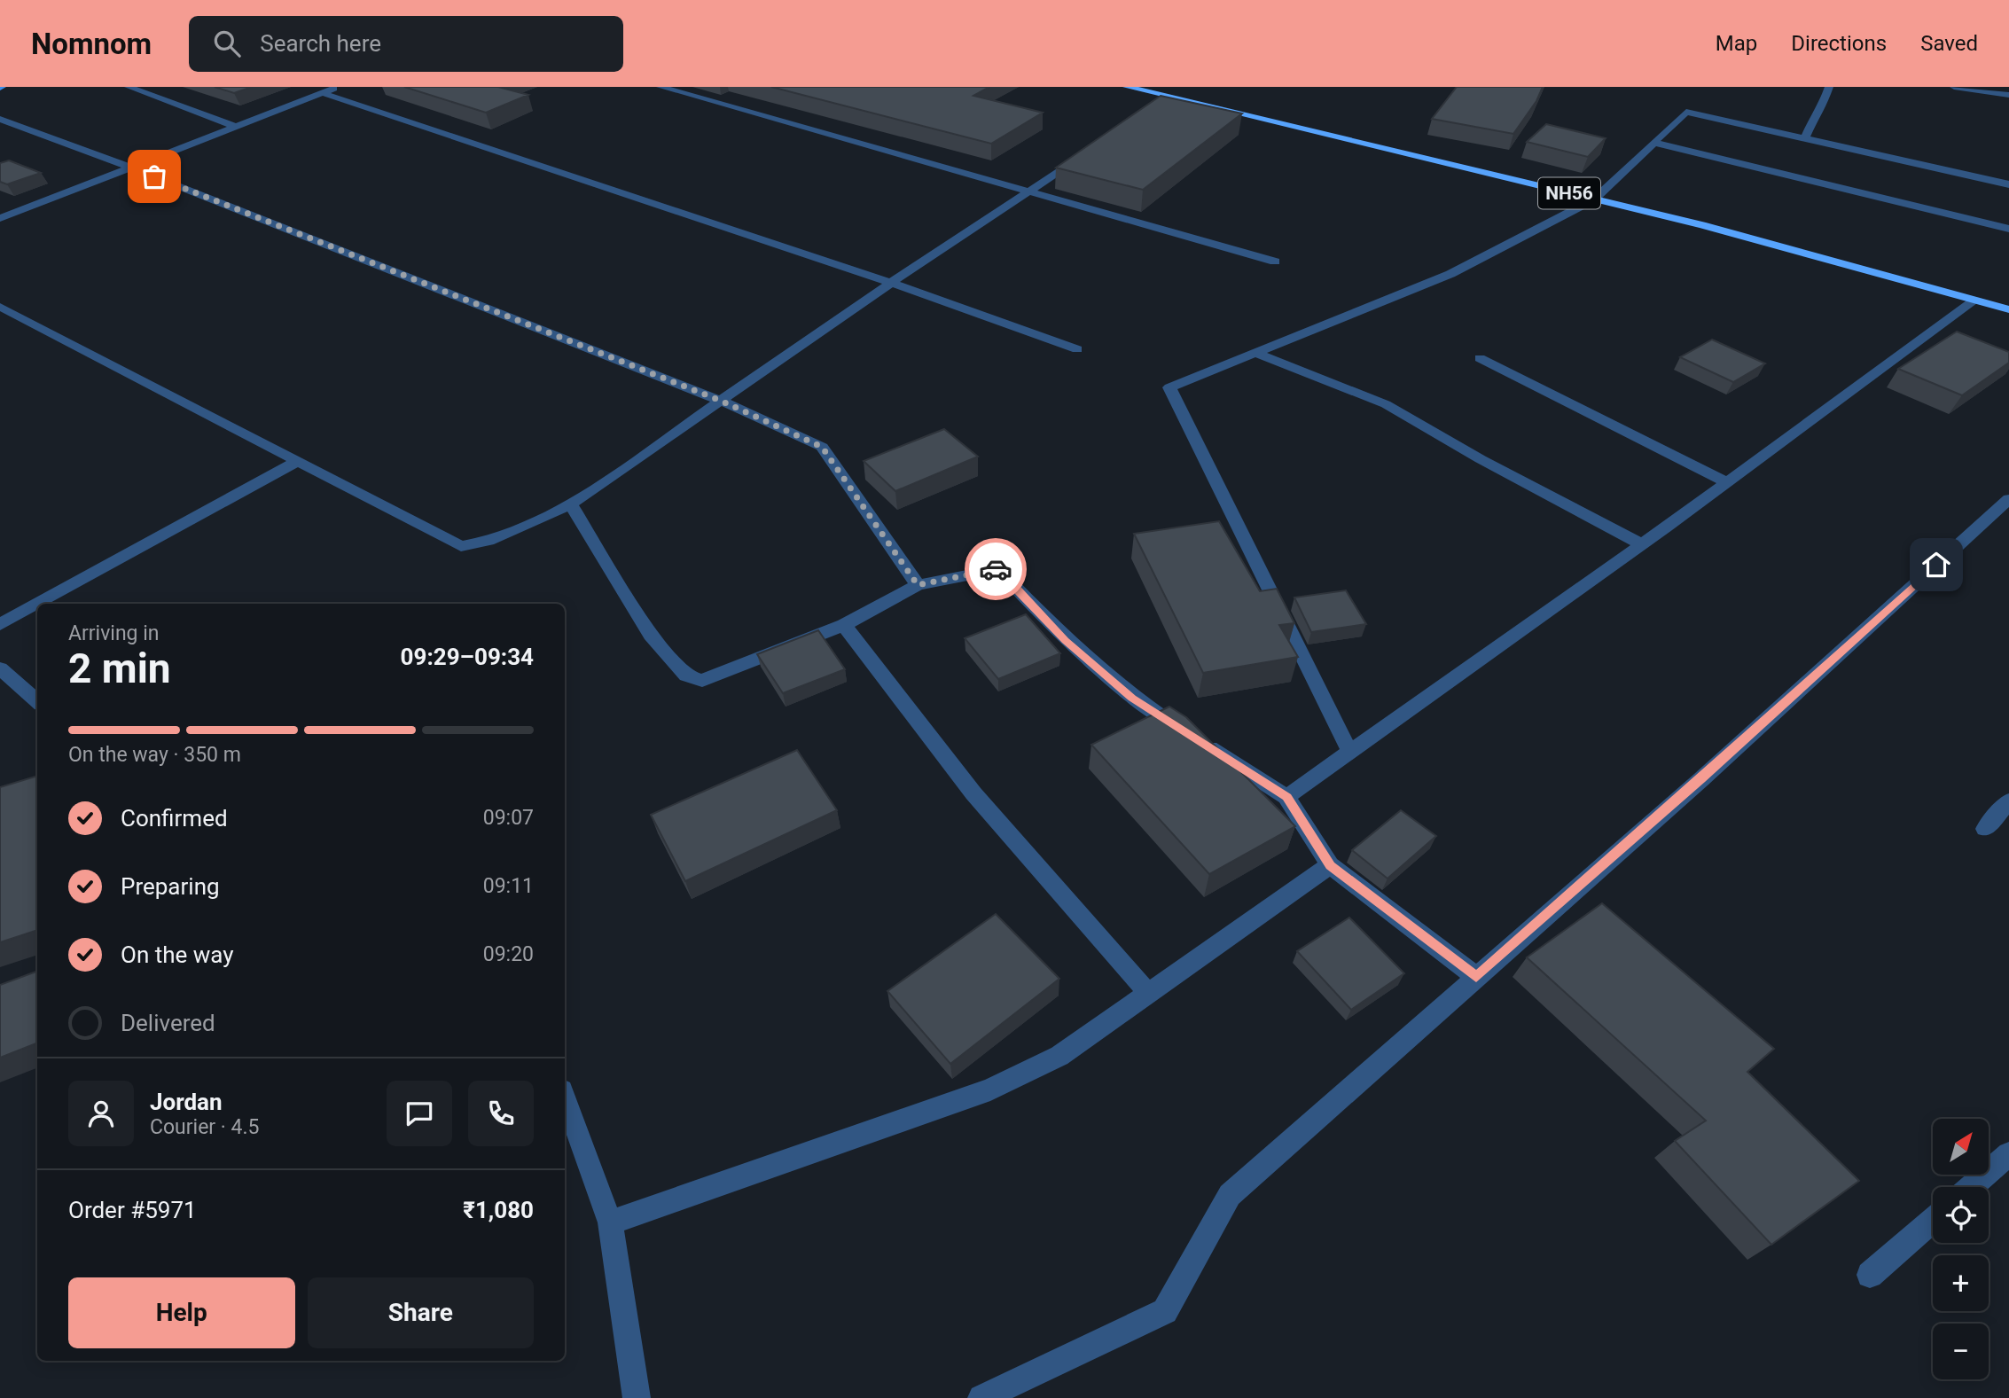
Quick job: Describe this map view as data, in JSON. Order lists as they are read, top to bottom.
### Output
{
  "streets": {
    "highway": ["NH56"]
  },
  "north": "top right",
  "page": {
    "header": "Nomnom",
    "search": "Search here",
    "nav": ["Map", "Directions", "Saved"],
    "heading": ["2 min", "Arriving in", "09:29–09:34"],
    "panel": [
      "Jordan",
      "Courier · 4.5",
      "Order #5971",
      "₹1,080"
    ],
    "bar": "On the way · 350 m",
    "list": [
      ["Confirmed", "09:07"],
      ["Preparing", "09:11"],
      ["On the way", "09:20"],
      "Delivered"
    ],
    "map_buttons": ["+", "−"],
    "buttons": ["Help", "Share"]
  }
}
